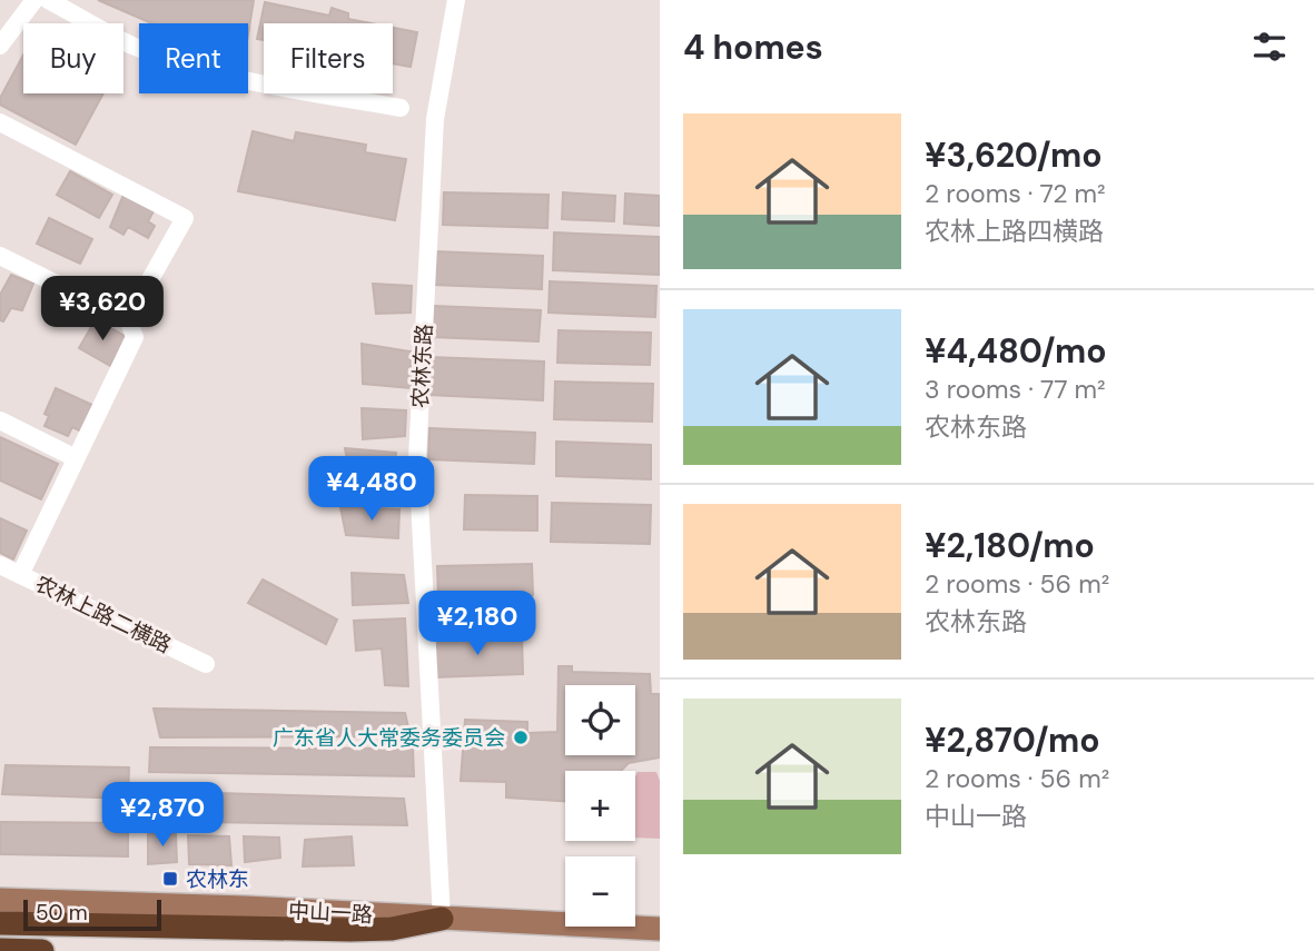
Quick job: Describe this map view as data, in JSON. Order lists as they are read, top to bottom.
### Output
{
  "streets": {
    "main road": ["中山一路"],
    "street": ["农林东路", "农林上路二横路"]
  },
  "crossings": [
    ["农林东路", "中山一路"]
  ],
  "places": {
    "other": ["广东省人大常委务委员会"],
    "transit": ["农林东"]
  },
  "scale_bar": "50 m",
  "page": {
    "heading": "4 homes",
    "chip": ["Buy", "Rent", "Filters"],
    "list": [
      {
        "name": "¥3,620/mo",
        "note": "2 rooms · 72 m² · 农林上路四横路"
      },
      {
        "name": "¥4,480/mo",
        "note": "3 rooms · 77 m² · 农林东路"
      },
      {
        "name": "¥2,180/mo",
        "note": "2 rooms · 56 m² · 农林东路"
      },
      {
        "name": "¥2,870/mo",
        "note": "2 rooms · 56 m² · 中山一路"
      }
    ],
    "price": [
      "¥3,620",
      "¥4,480",
      "¥2,180",
      "¥2,870"
    ],
    "map_buttons": ["+", "−"],
    "scale": "50 m"
  }
}
